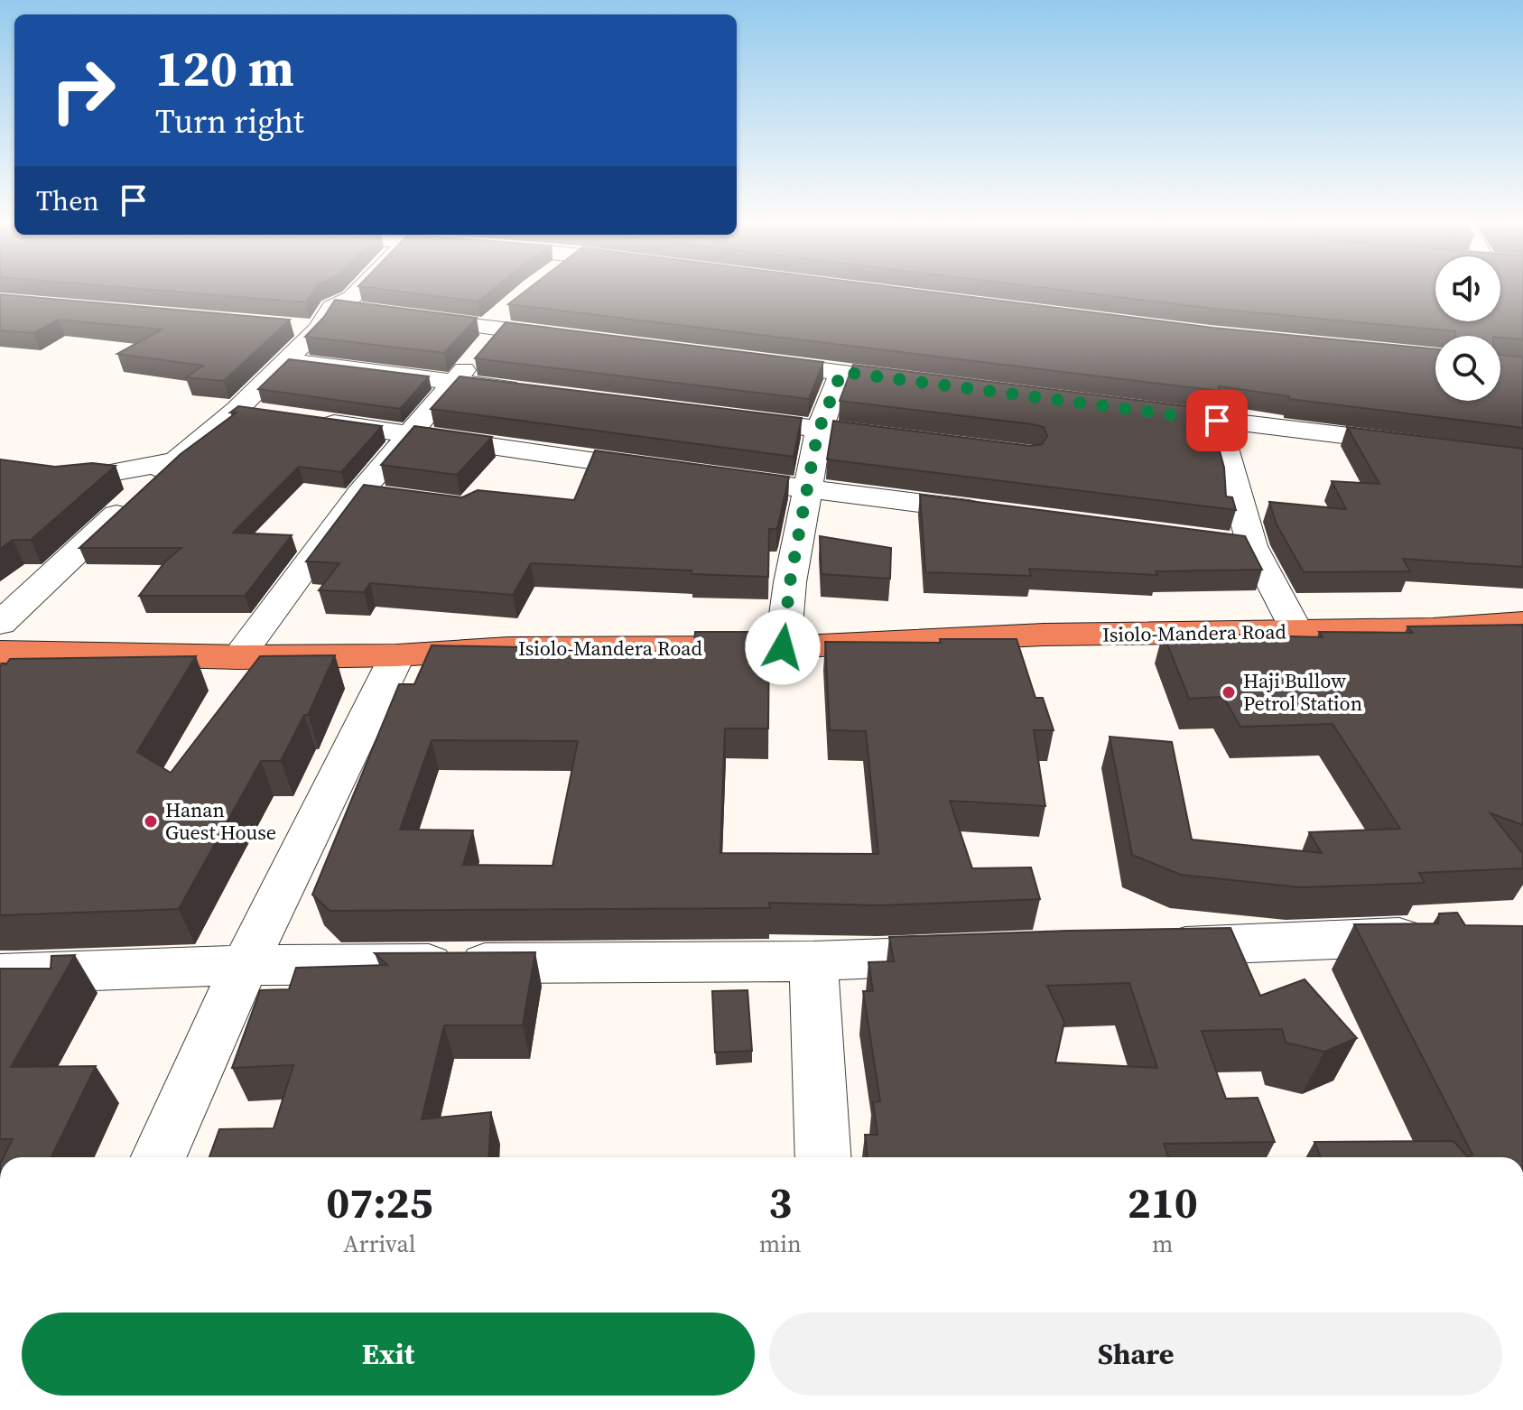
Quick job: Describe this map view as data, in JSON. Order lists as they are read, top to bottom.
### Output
{
  "streets": {
    "highway": ["Isiolo-Mandera Road"]
  },
  "places": ["Haji Bullow Petrol Station", "Hanan Guest House"],
  "page": {
    "turn": ["120 m", "Turn right"],
    "then": "Then",
    "eta": [
      "07:25",
      "Arrival",
      "3",
      "min",
      "210",
      "m"
    ],
    "buttons": ["Exit", "Share"]
  }
}
